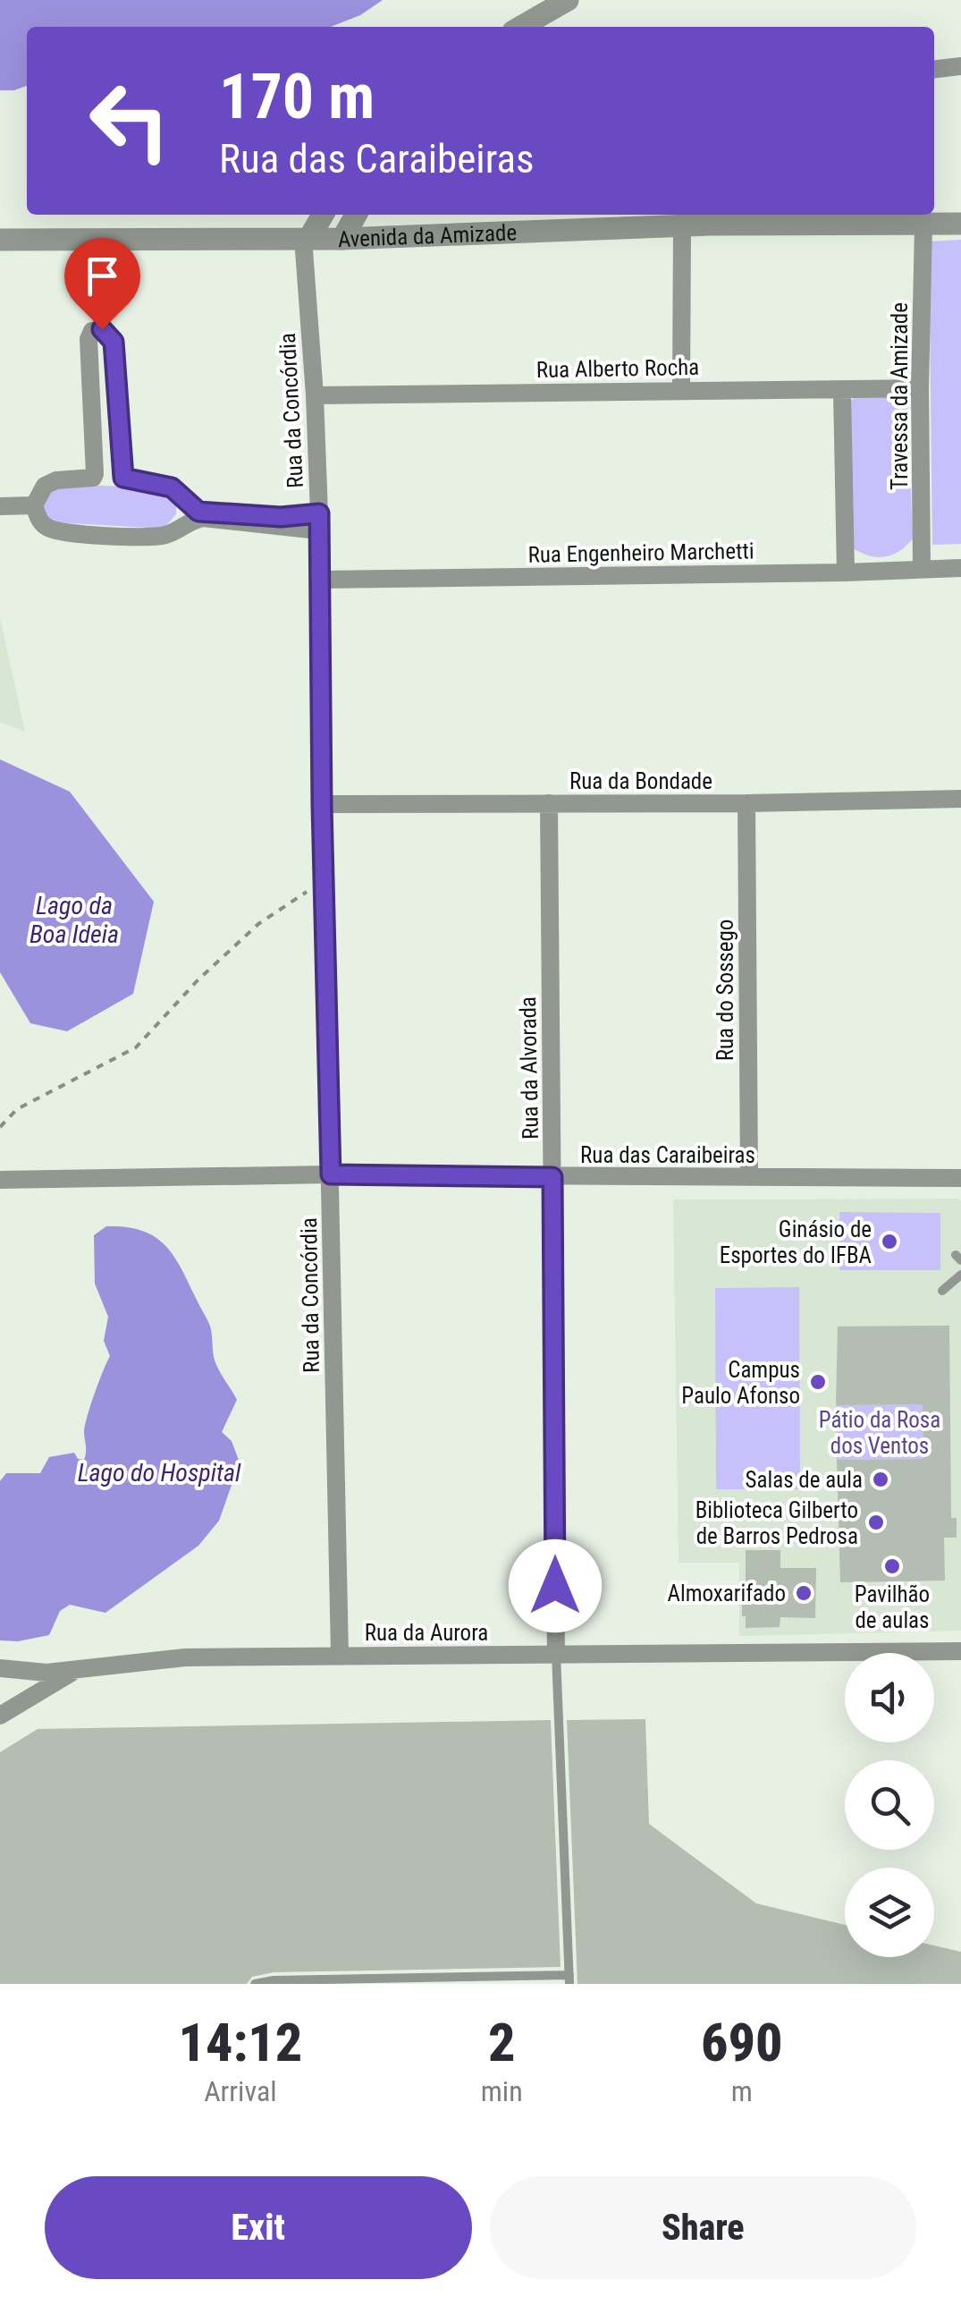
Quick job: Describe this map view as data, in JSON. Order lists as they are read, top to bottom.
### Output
{
  "streets": {
    "street": [
      "Avenida da Amizade",
      "Rua Alberto Rocha",
      "Travessa da Amizade",
      "Rua da Concórdia",
      "Rua Engenheiro Marchetti",
      "Rua da Bondade",
      "Rua do Sossego",
      "Rua da Alvorada",
      "Rua das Caraibeiras",
      "Rua da Aurora"
    ]
  },
  "crossings": [
    ["Avenida da Amizade", "Travessa da Amizade"],
    ["Avenida da Amizade", "Rua da Concórdia"],
    ["Rua Alberto Rocha", "Travessa da Amizade"],
    ["Rua Alberto Rocha", "Rua da Concórdia"],
    ["Travessa da Amizade", "Rua Engenheiro Marchetti"],
    ["Rua da Concórdia", "Rua Engenheiro Marchetti"],
    ["Rua da Concórdia", "Rua da Bondade"],
    ["Rua da Concórdia", "Rua das Caraibeiras"],
    ["Rua da Concórdia", "Rua da Aurora"],
    ["Rua da Bondade", "Rua do Sossego"],
    ["Rua da Bondade", "Rua da Alvorada"],
    ["Rua do Sossego", "Rua das Caraibeiras"],
    ["Rua da Alvorada", "Rua das Caraibeiras"],
    ["Rua da Alvorada", "Rua da Aurora"]
  ],
  "water": ["Lago da Boa Ideia", "Lago do Hospital"],
  "parks": ["Pátio da Rosa dos Ventos"],
  "places": [
    "Ginásio de Esportes do IFBA",
    "Campus Paulo Afonso",
    "Salas de aula",
    "Biblioteca Gilberto de Barros Pedrosa",
    "Pavilhão de aulas",
    "Almoxarifado"
  ],
  "page": {
    "turn": ["170 m", "Rua das Caraibeiras"],
    "eta": [
      "14:12",
      "Arrival",
      "2",
      "min",
      "690",
      "m"
    ],
    "buttons": ["Exit", "Share"]
  }
}
